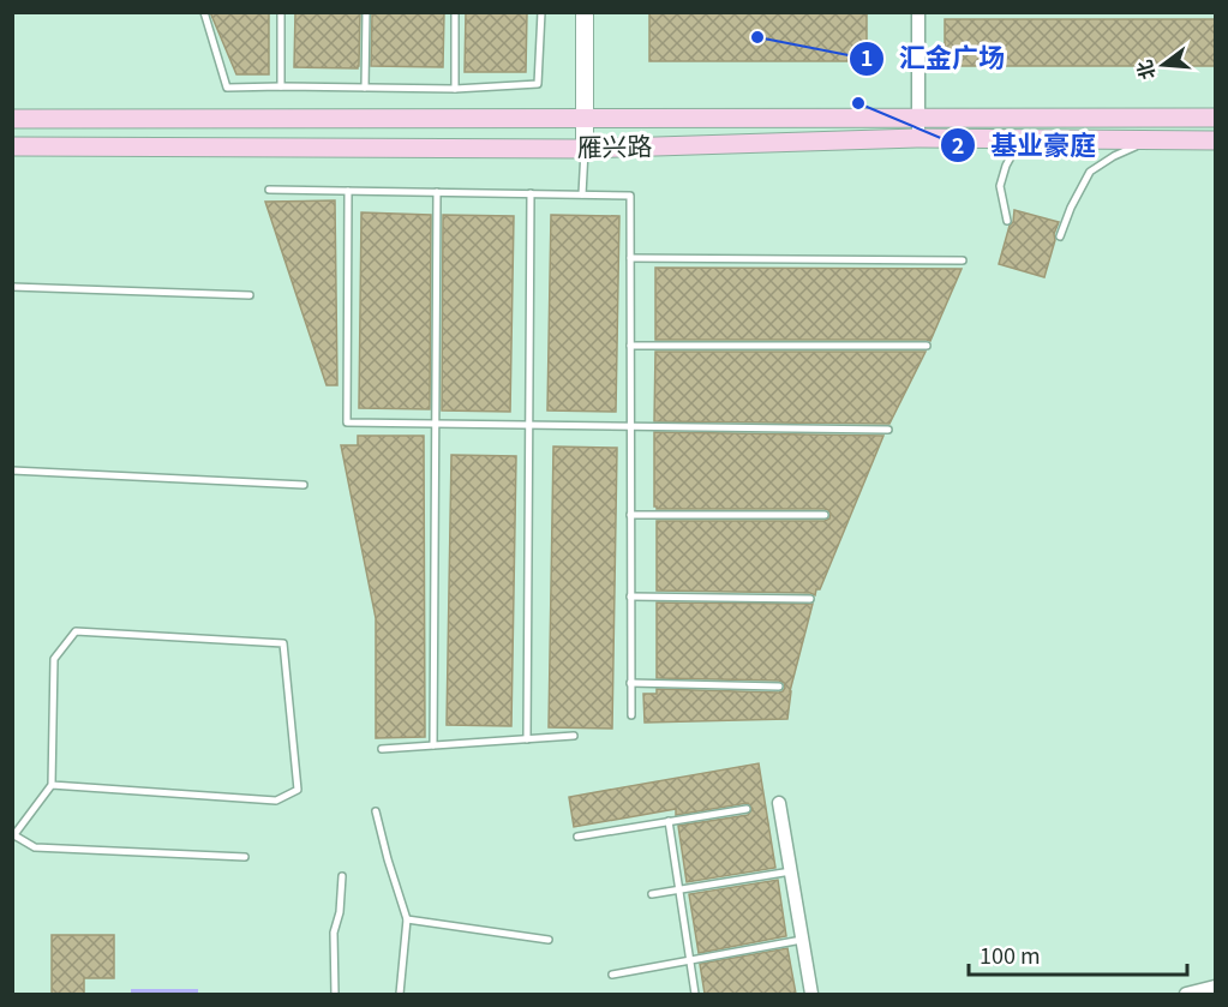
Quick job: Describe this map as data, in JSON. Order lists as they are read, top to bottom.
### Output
{
  "streets": {
    "main road": ["雁兴路"]
  },
  "places": ["汇金广场", "基业豪庭"],
  "scale_bar": "100 m",
  "north": "left"
}
